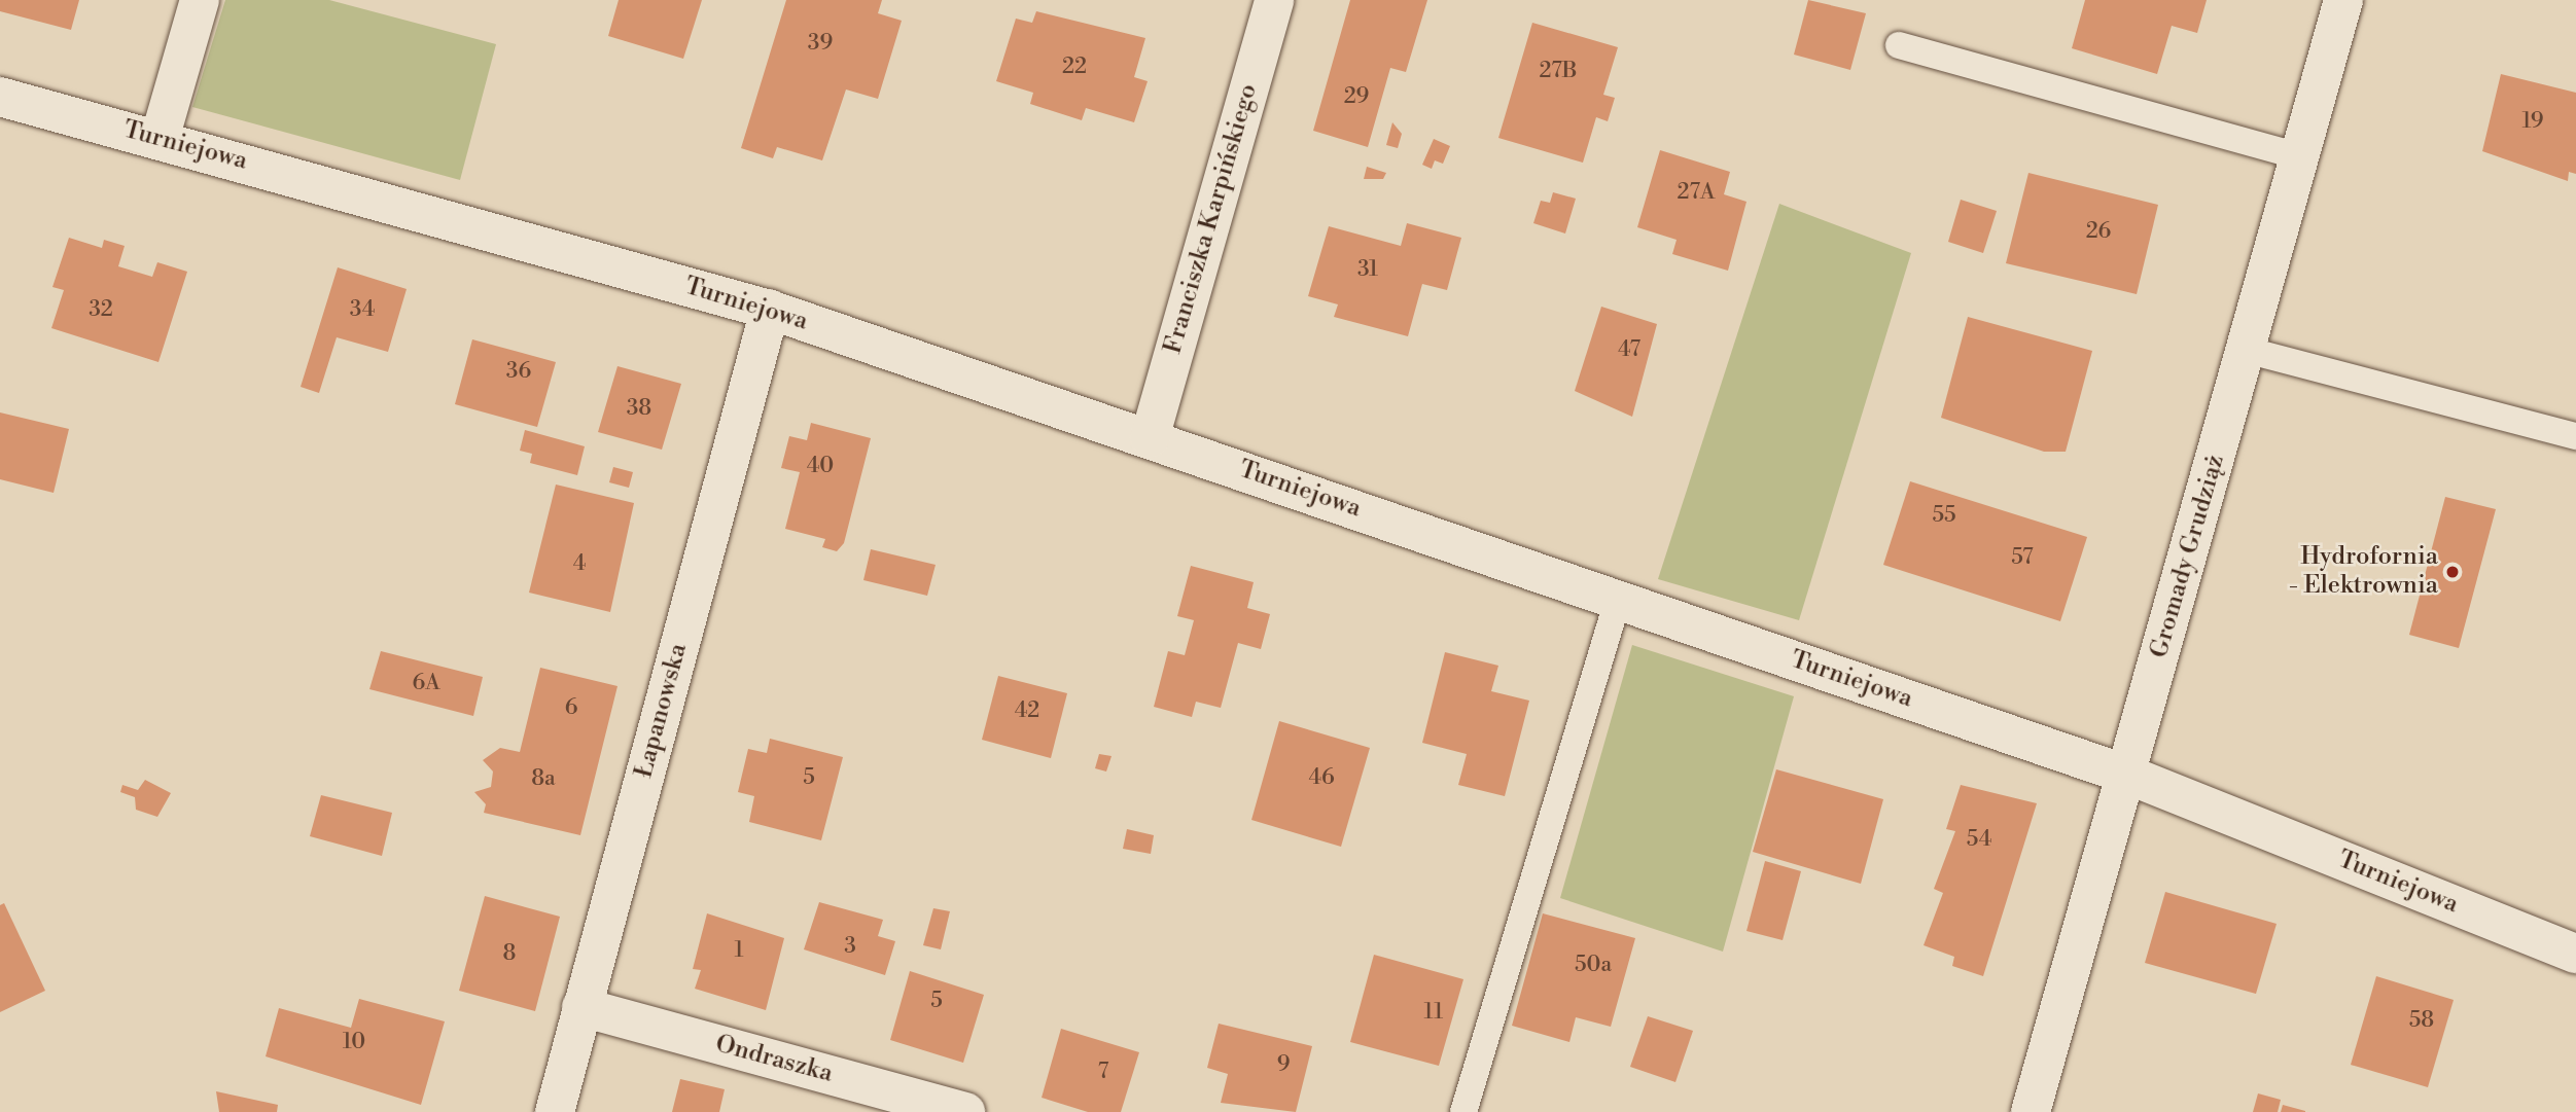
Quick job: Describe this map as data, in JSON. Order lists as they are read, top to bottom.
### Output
{
  "streets": {
    "street": [
      "Turniejowa",
      "Franciszka Karpińskiego",
      "Gromady Grudziąż",
      "Łapanowska",
      "Ondraszka"
    ]
  },
  "crossings": [
    ["Turniejowa", "Franciszka Karpińskiego"],
    ["Turniejowa", "Gromady Grudziąż"],
    ["Turniejowa", "Łapanowska"],
    ["Łapanowska", "Ondraszka"]
  ],
  "places": ["Hydrofornia - Elektrownia"],
  "house_numbers": [
    "39",
    "22",
    "27B",
    "29",
    "19",
    "27A",
    "26",
    "31",
    "32",
    "34",
    "47",
    "36",
    "38",
    "40",
    "55",
    "57",
    "4",
    "6A",
    "6",
    "42",
    "5",
    "46",
    "8a",
    "54",
    "3",
    "1",
    "8",
    "50a",
    "5",
    "11",
    "58",
    "10",
    "9",
    "7"
  ]
}
